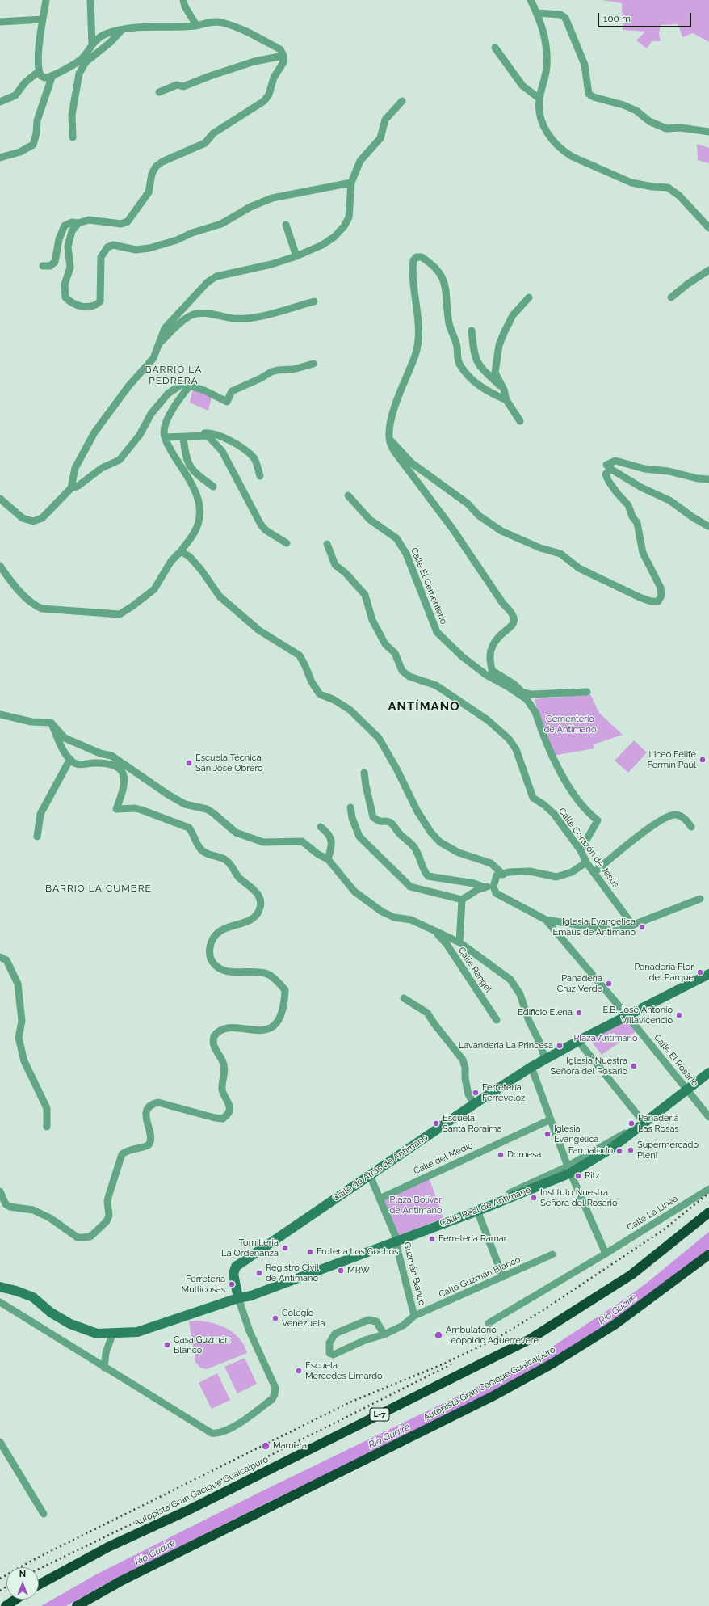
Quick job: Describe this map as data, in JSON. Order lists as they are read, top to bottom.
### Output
{
  "streets": {
    "highway": ["Autopista Gran Cacique Guaicaipuro", "L-7"],
    "street": [
      "Calle El Cementerio",
      "Calle Corazón de Jesús",
      "Calle Rangel",
      "Calle El Rosario",
      "Calle del Medio",
      "Calle de Atrás de Antímano",
      "Calle Real de Antímano",
      "Calle La Línea",
      "Guzmán Blanco",
      "Calle Guzmán Blanco"
    ]
  },
  "crossings": [
    ["Calle El Cementerio", "Calle Corazón de Jesús"],
    ["Calle El Rosario", "Calle de Atrás de Antímano"],
    ["Calle El Rosario", "Calle Real de Antímano"],
    ["Calle del Medio", "Guzmán Blanco"],
    ["Calle de Atrás de Antímano", "Calle Real de Antímano"],
    ["Calle de Atrás de Antímano", "Guzmán Blanco"],
    ["Calle Real de Antímano", "Guzmán Blanco"],
    ["Guzmán Blanco", "Calle Guzmán Blanco"]
  ],
  "districts": ["BARRIO LA PEDRERA", "ANTÍMANO", "BARRIO LA CUMBRE"],
  "water": ["Río Guaire"],
  "parks": ["Cementerio de Antímano", "Plaza Antímano", "Plaza Bolívar de Antímano"],
  "places": [
    "Liceo Felife Fermín Paúl",
    "Escuela Técnica San José Obrero",
    "Iglesia Evangélica Emaus de Antimano",
    "Panadería Flor del Parque",
    "Panadería Cruz Verde",
    "Edificio Elena",
    "E.B. José Antonio Villavicencio",
    "Lavandería La Princesa",
    "Iglesia Nuestra Señora del Rosario",
    "Ferretería Ferreveloz",
    "Escuela Santa Roraima",
    "Panadería Las Rosas",
    "Iglesia Evangélica",
    "Supermercado Pleni",
    "Farmatodo",
    "Domesa",
    "Ritz",
    "Instituto Nuestra Señora del Rosario",
    "Ferretería Ramar",
    "Tornilleria La Ordenanza",
    "Frutería Los Gochos",
    "MRW",
    "Registro Civil de Antimano",
    "Ferretería Multicosas",
    "Colegio Venezuela",
    "Ambulatorio Leopoldo Aguerrevere",
    "Casa Guzmán Blanco",
    "Escuela Mercedes Limardo",
    "Mamera"
  ],
  "scale_bar": "100 m",
  "north": "top"
}
